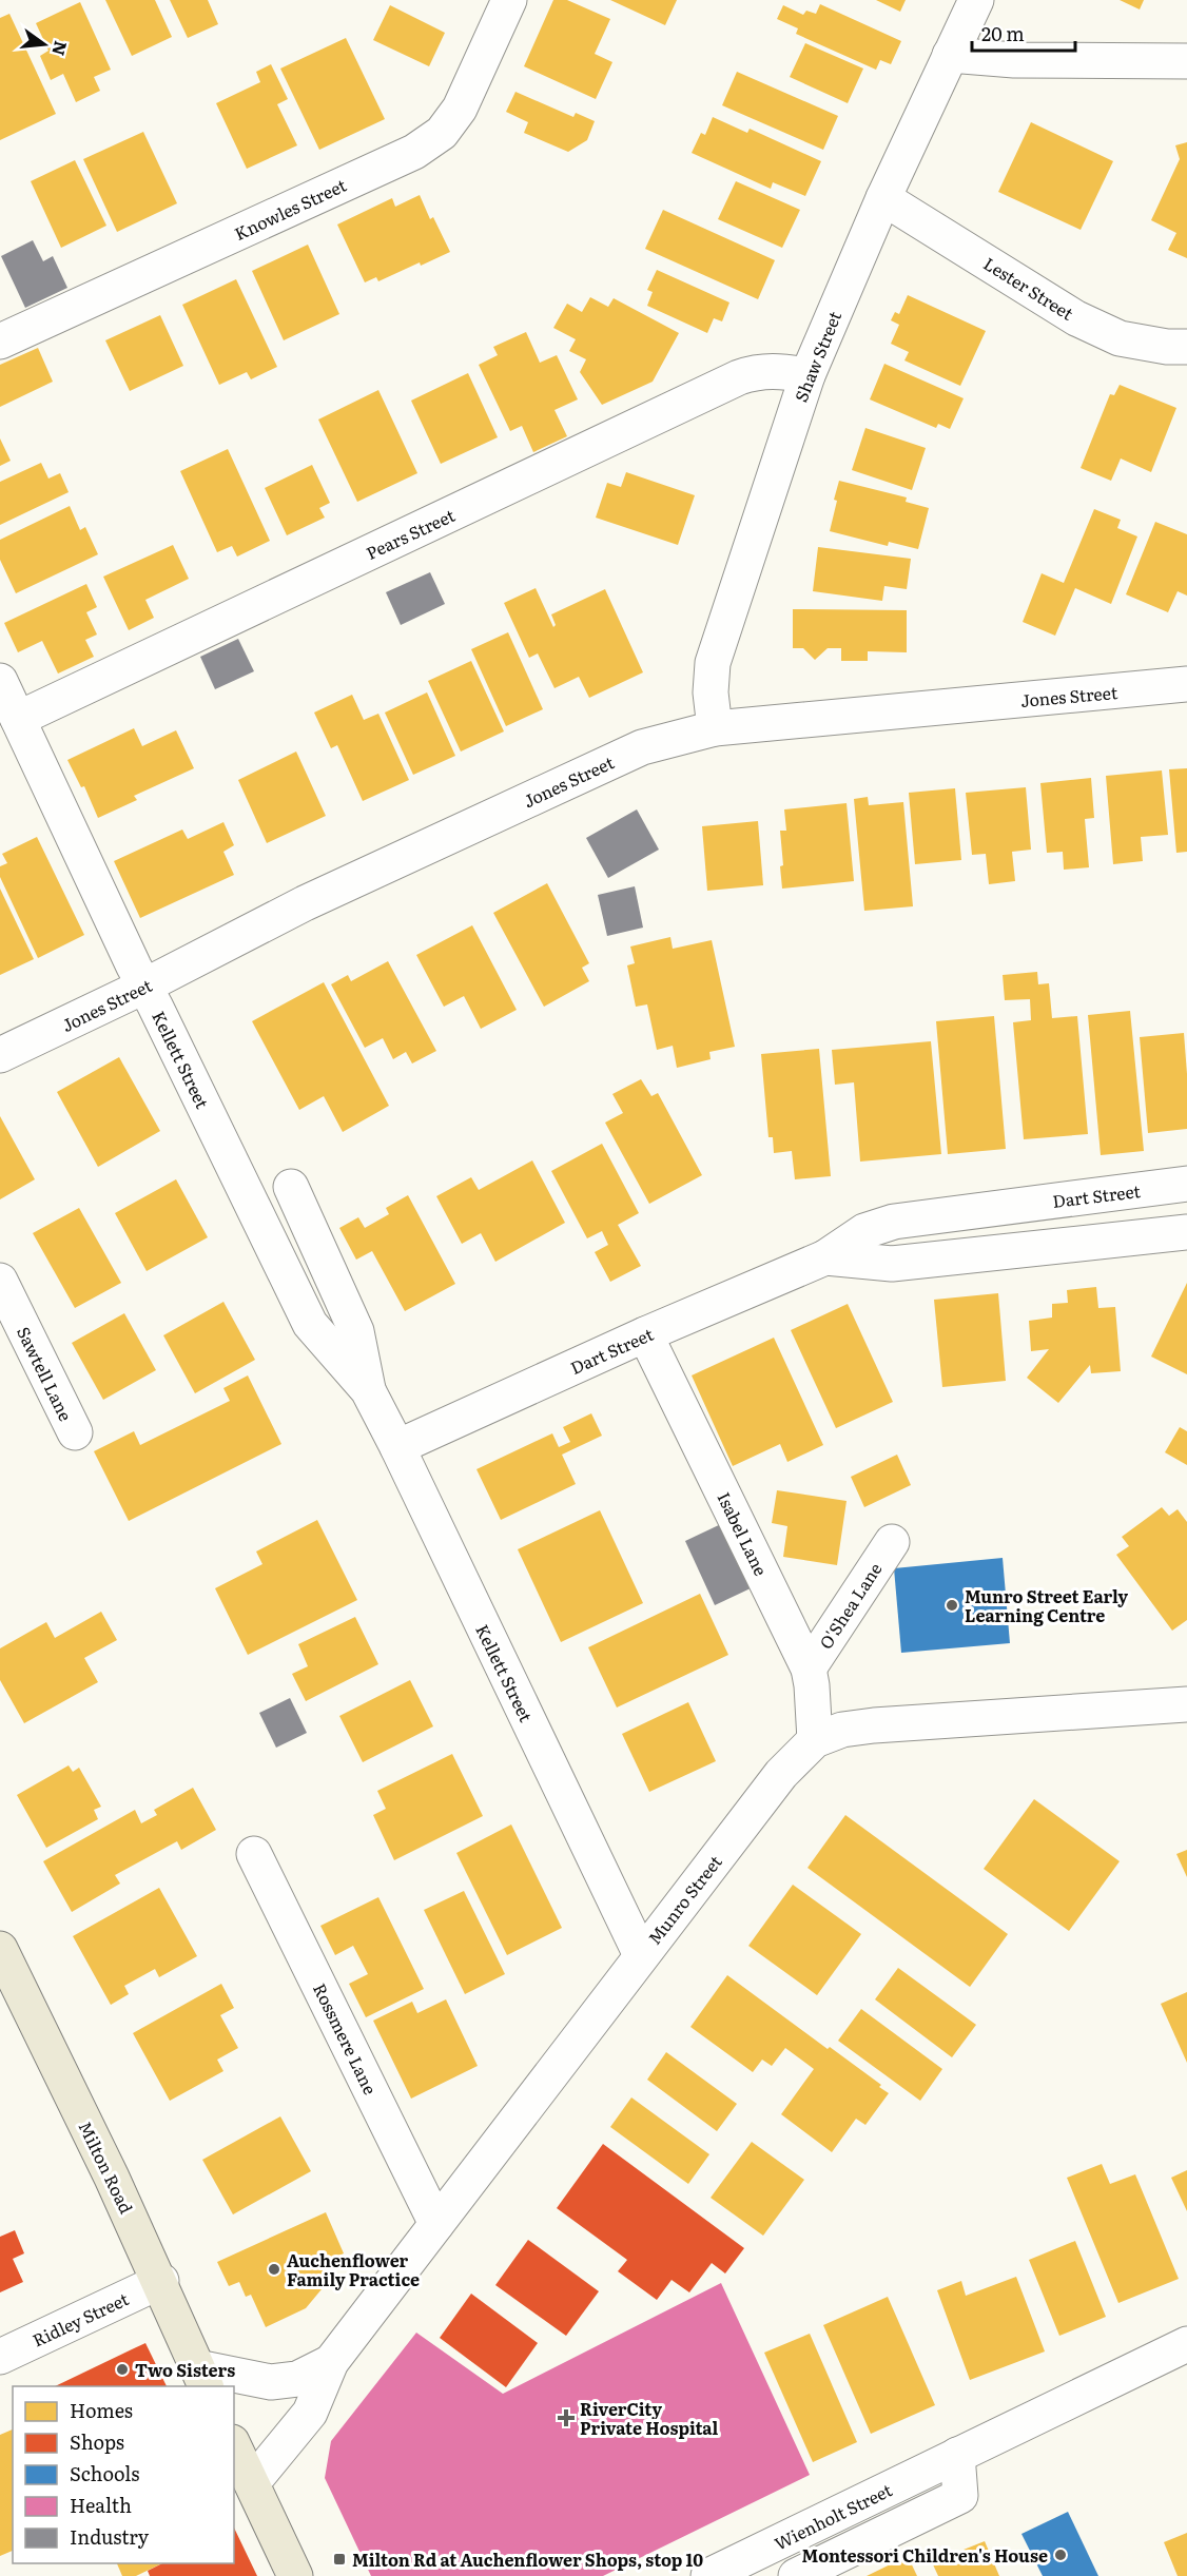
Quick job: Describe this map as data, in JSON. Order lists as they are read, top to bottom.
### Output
{
  "streets": {
    "main road": ["Milton Road"],
    "street": [
      "Knowles Street",
      "Lester Street",
      "Shaw Street",
      "Pears Street",
      "Jones Street",
      "Kellett Street",
      "Dart Street",
      "Sawtell Lane",
      "Isabel Lane",
      "O'Shea Lane",
      "Munro Street",
      "Rossmere Lane",
      "Ridley Street",
      "Wienholt Street"
    ]
  },
  "crossings": [
    ["Lester Street", "Shaw Street"],
    ["Shaw Street", "Pears Street"],
    ["Shaw Street", "Jones Street"],
    ["Pears Street", "Kellett Street"],
    ["Jones Street", "Kellett Street"],
    ["Kellett Street", "Dart Street"],
    ["Kellett Street", "Munro Street"],
    ["Dart Street", "Isabel Lane"],
    ["Isabel Lane", "O'Shea Lane"],
    ["Isabel Lane", "Munro Street"],
    ["Munro Street", "Rossmere Lane"],
    ["Munro Street", "Milton Road"],
    ["Milton Road", "Ridley Street"]
  ],
  "places": {
    "other": [
      "Munro Street Early Learning Centre",
      "Auchenflower Family Practice",
      "Two Sisters",
      "Montessori Children's House"
    ],
    "health": ["RiverCity Private Hospital"],
    "transit": ["Milton Rd at Auchenflower Shops, stop 10"]
  },
  "legend": [
    "Homes",
    "Shops",
    "Schools",
    "Health",
    "Industry"
  ],
  "scale_bar": "20 m",
  "north": "right"
}
